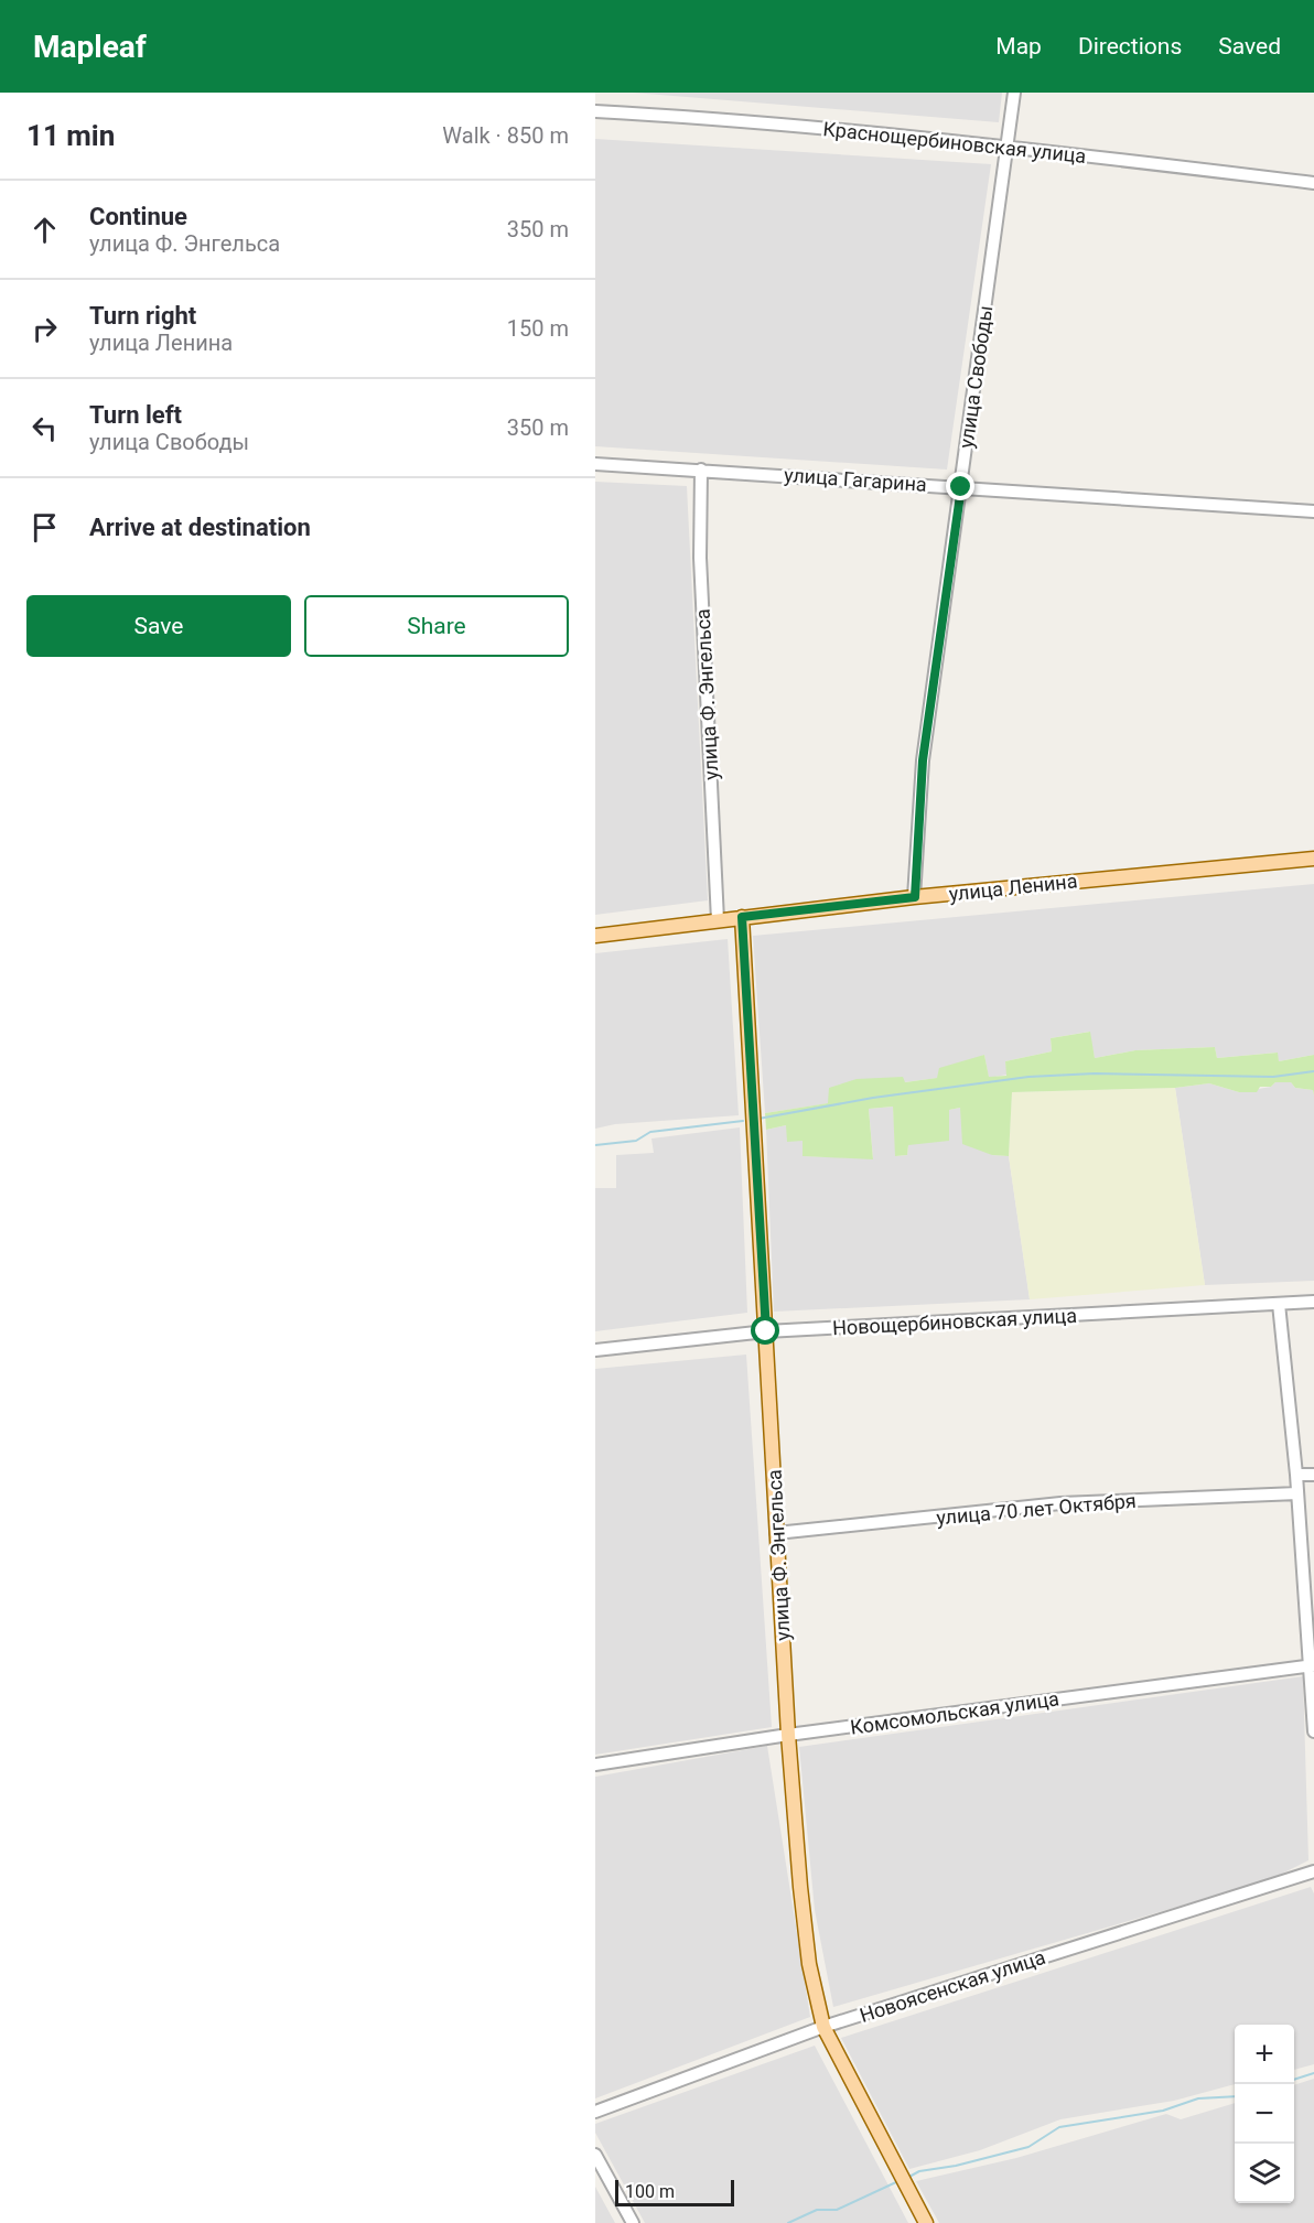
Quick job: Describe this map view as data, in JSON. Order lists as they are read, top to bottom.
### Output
{
  "streets": {
    "main road": ["улица Ф. Энгельса", "улица Ленина"],
    "street": [
      "Краснощербиновская улица",
      "улица Свободы",
      "улица Гагарина",
      "Новощербиновская улица",
      "улица 70 лет Октября",
      "Комсомольская улица",
      "Новоясенская улица"
    ]
  },
  "crossings": [
    ["Краснощербиновская улица", "улица Свободы"],
    ["улица Свободы", "улица Гагарина"],
    ["улица Свободы", "улица Ленина"],
    ["улица Гагарина", "улица Ф. Энгельса"],
    ["улица Ф. Энгельса", "улица Ленина"],
    ["улица Ф. Энгельса", "Новощербиновская улица"],
    ["улица Ф. Энгельса", "улица 70 лет Октября"],
    ["улица Ф. Энгельса", "Комсомольская улица"],
    ["улица Ф. Энгельса", "Новоясенская улица"]
  ],
  "scale_bar": "100 m",
  "page": {
    "header": "Mapleaf",
    "nav": ["Map", "Directions", "Saved"],
    "heading": ["11 min", "Walk · 850 m"],
    "list": [
      ["Continue", "улица Ф. Энгельса", "350 m"],
      ["Turn right", "улица Ленина", "150 m"],
      ["Turn left", "улица Свободы", "350 m"],
      "Arrive at destination"
    ],
    "buttons": ["Save", "Share"],
    "map_buttons": ["+", "−"],
    "scale": "100 m"
  }
}
